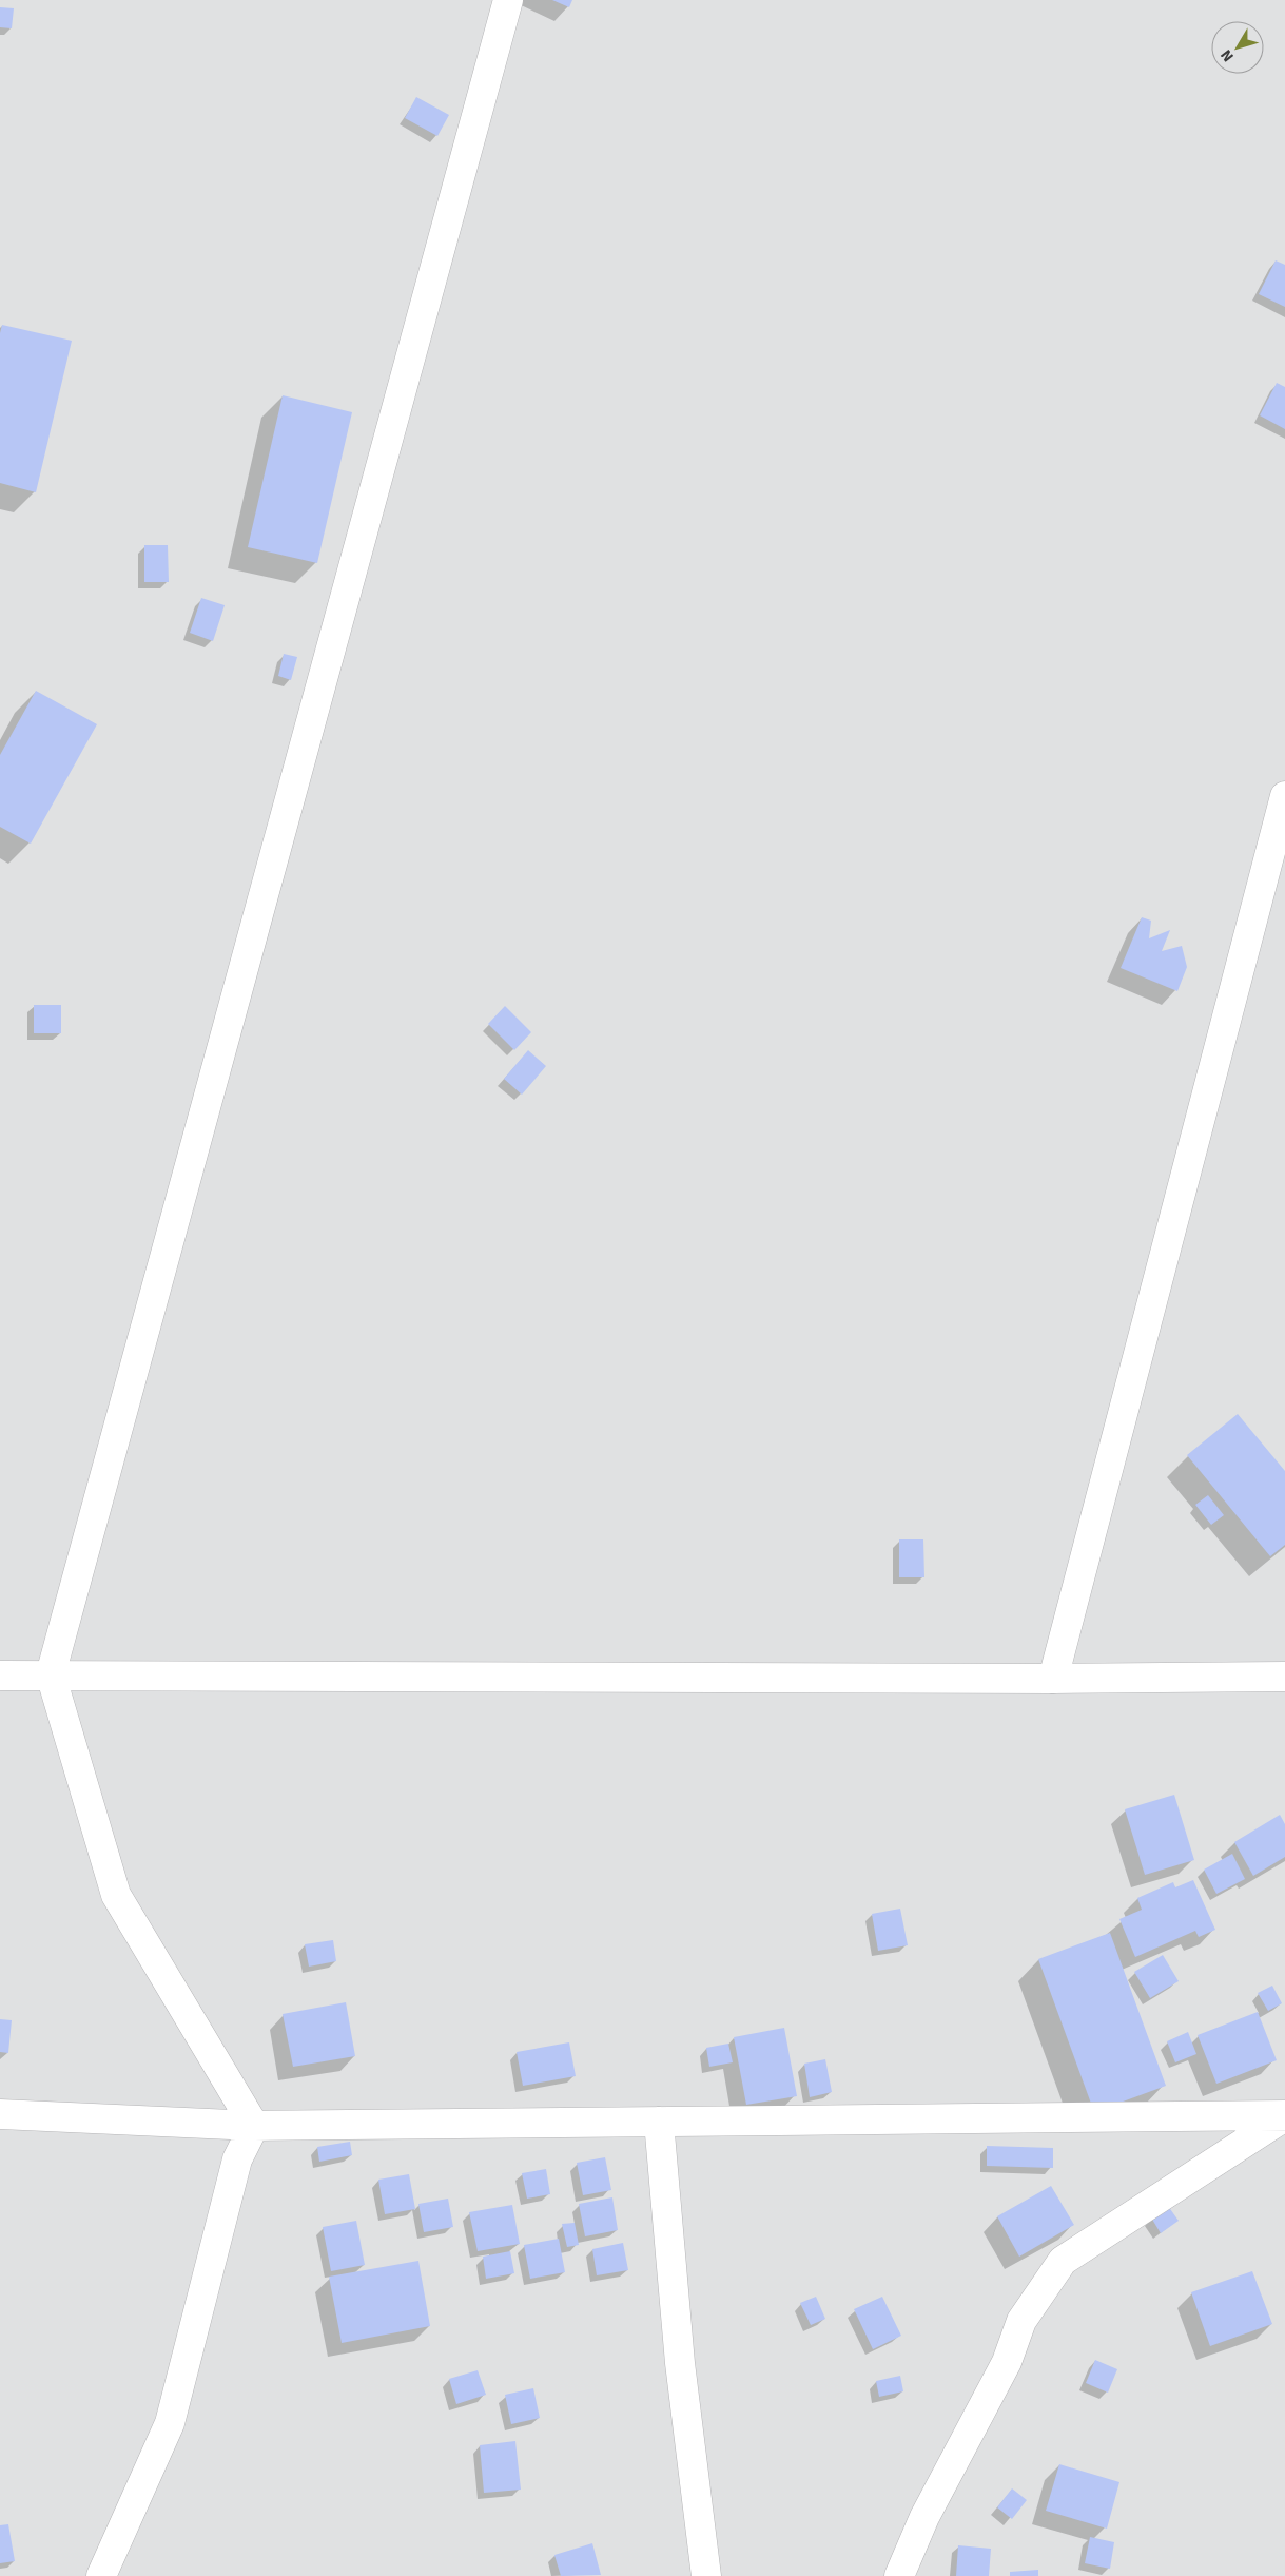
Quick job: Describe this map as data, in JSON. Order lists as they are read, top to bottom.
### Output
{
  "north": "bottom left"
}
